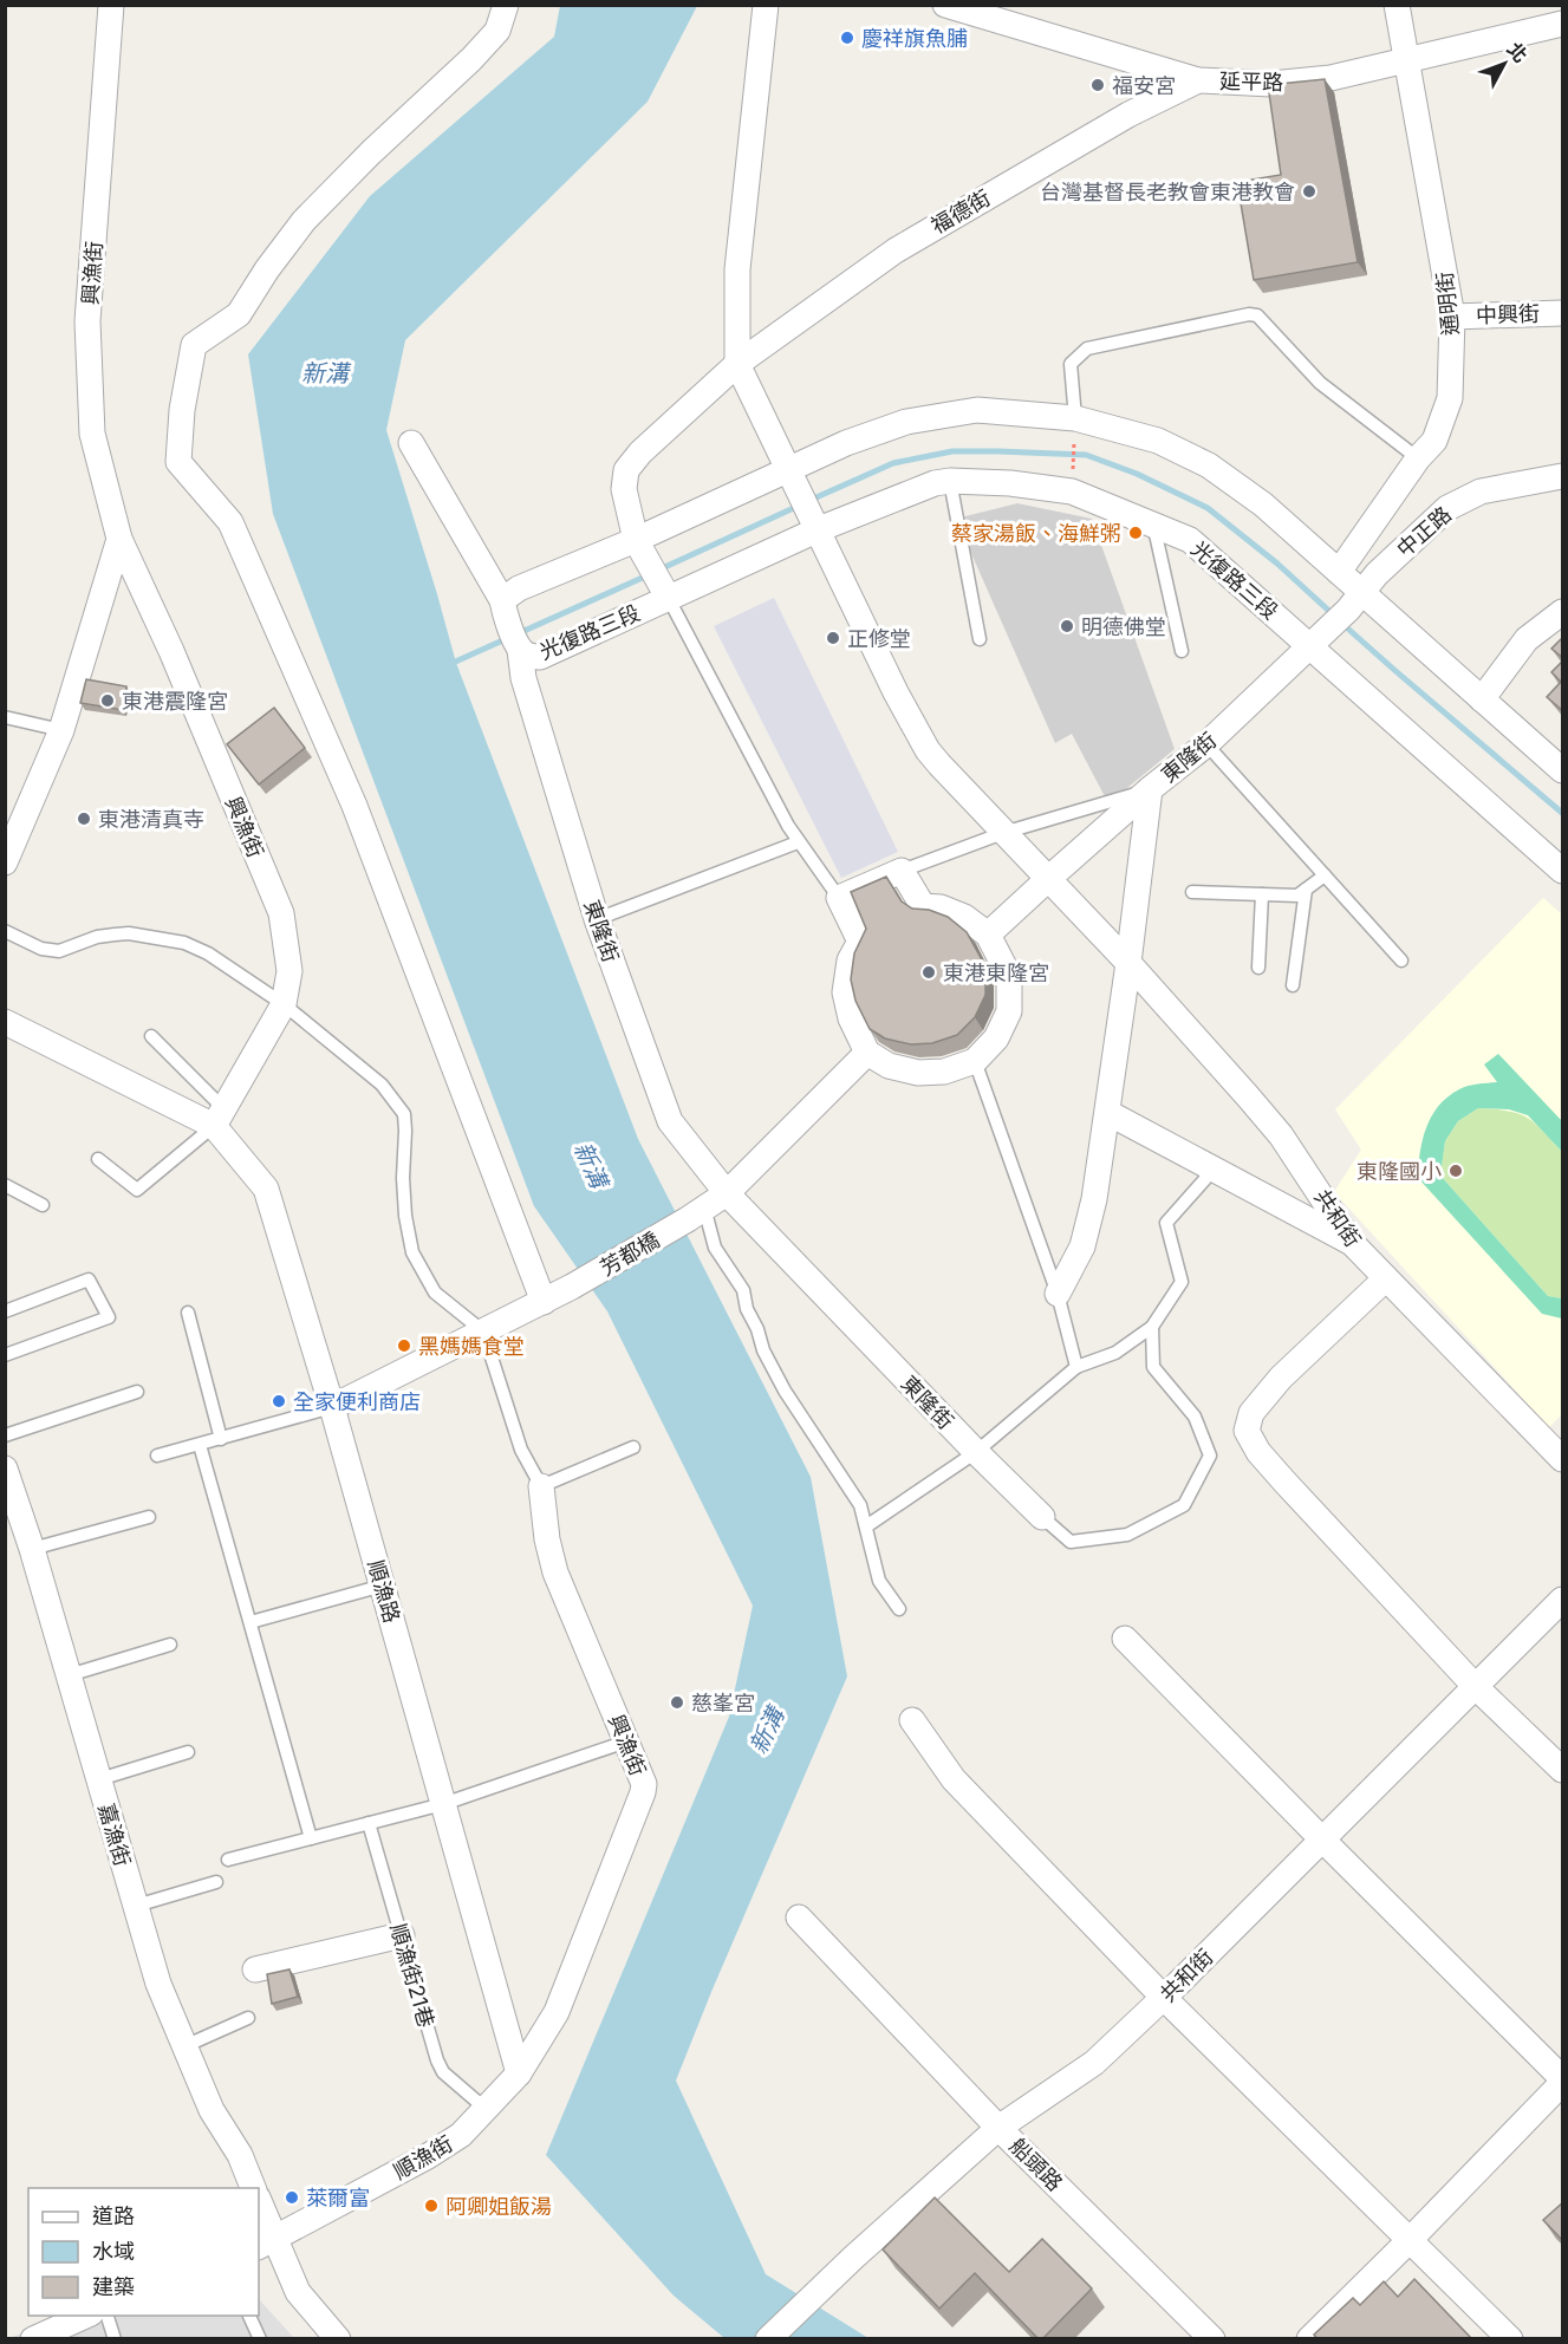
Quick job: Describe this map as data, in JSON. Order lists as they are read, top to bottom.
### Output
{
  "streets": {
    "street": [
      "延平路",
      "福德街",
      "興漁街",
      "通明街",
      "中興街",
      "中正路",
      "光復路三段",
      "東隆街",
      "共和街",
      "芳都橋",
      "順漁路",
      "嘉漁街",
      "順漁街",
      "船頭路"
    ],
    "lane": ["順漁街21巷"]
  },
  "crossings": [
    ["延平路", "福德街"],
    ["延平路", "通明街"],
    ["興漁街", "順漁路"],
    ["興漁街", "順漁街"],
    ["通明街", "中興街"],
    ["中正路", "光復路三段"],
    ["中正路", "東隆街"],
    ["光復路三段", "東隆街"],
    ["東隆街", "共和街"],
    ["東隆街", "芳都橋"],
    ["共和街", "船頭路"],
    ["順漁路", "順漁街"],
    ["順漁街21巷", "順漁街"]
  ],
  "water": ["新溝"],
  "places": [
    "慶祥旗魚脯",
    "福安宮",
    "台灣基督長老教會東港教會",
    "蔡家湯飯、海鮮粥",
    "明德佛堂",
    "正修堂",
    "東港震隆宮",
    "東港清真寺",
    "東港東隆宮",
    "東隆國小",
    "黑媽媽食堂",
    "全家便利商店",
    "慈峯宮",
    "萊爾富",
    "阿卿姐飯湯"
  ],
  "legend": ["道路", "水域", "建築"],
  "north": "top right"
}
